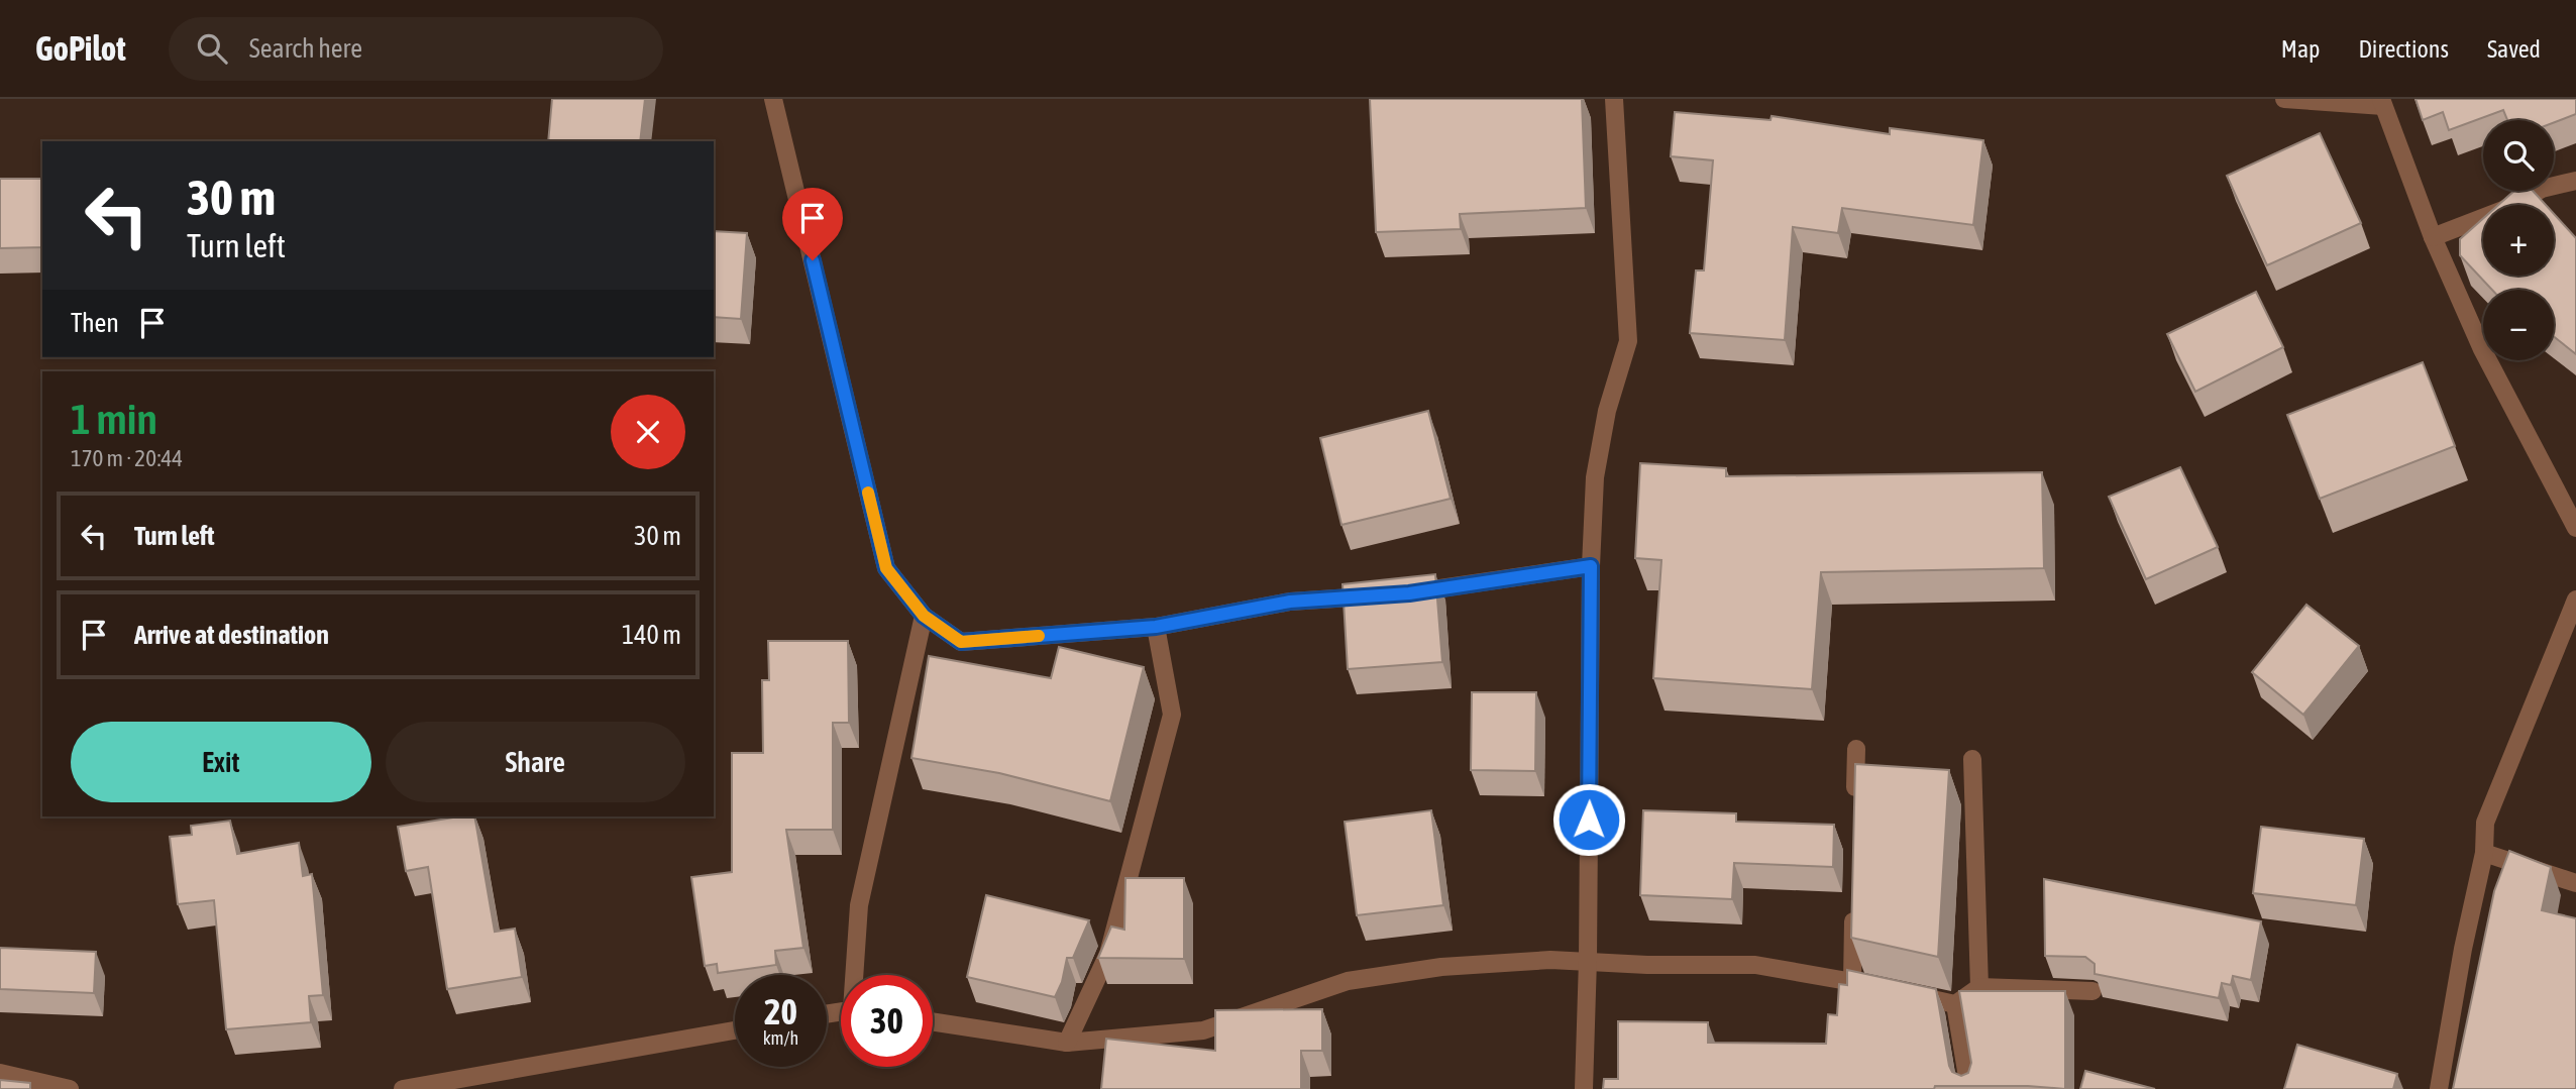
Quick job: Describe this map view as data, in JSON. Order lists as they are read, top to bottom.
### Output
{
  "page": {
    "header": "GoPilot",
    "search": "Search here",
    "nav": ["Map", "Directions", "Saved"],
    "map_buttons": ["+", "−"],
    "turn": ["30 m", "Turn left"],
    "then": "Then",
    "heading": ["1 min", "170 m · 20:44"],
    "list": [
      {
        "name": "Turn left",
        "value": "30 m"
      },
      {
        "name": "Arrive at destination",
        "value": "140 m"
      }
    ],
    "buttons": ["Exit", "Share"],
    "speed": "20 km/h",
    "limit": "30"
  }
}
